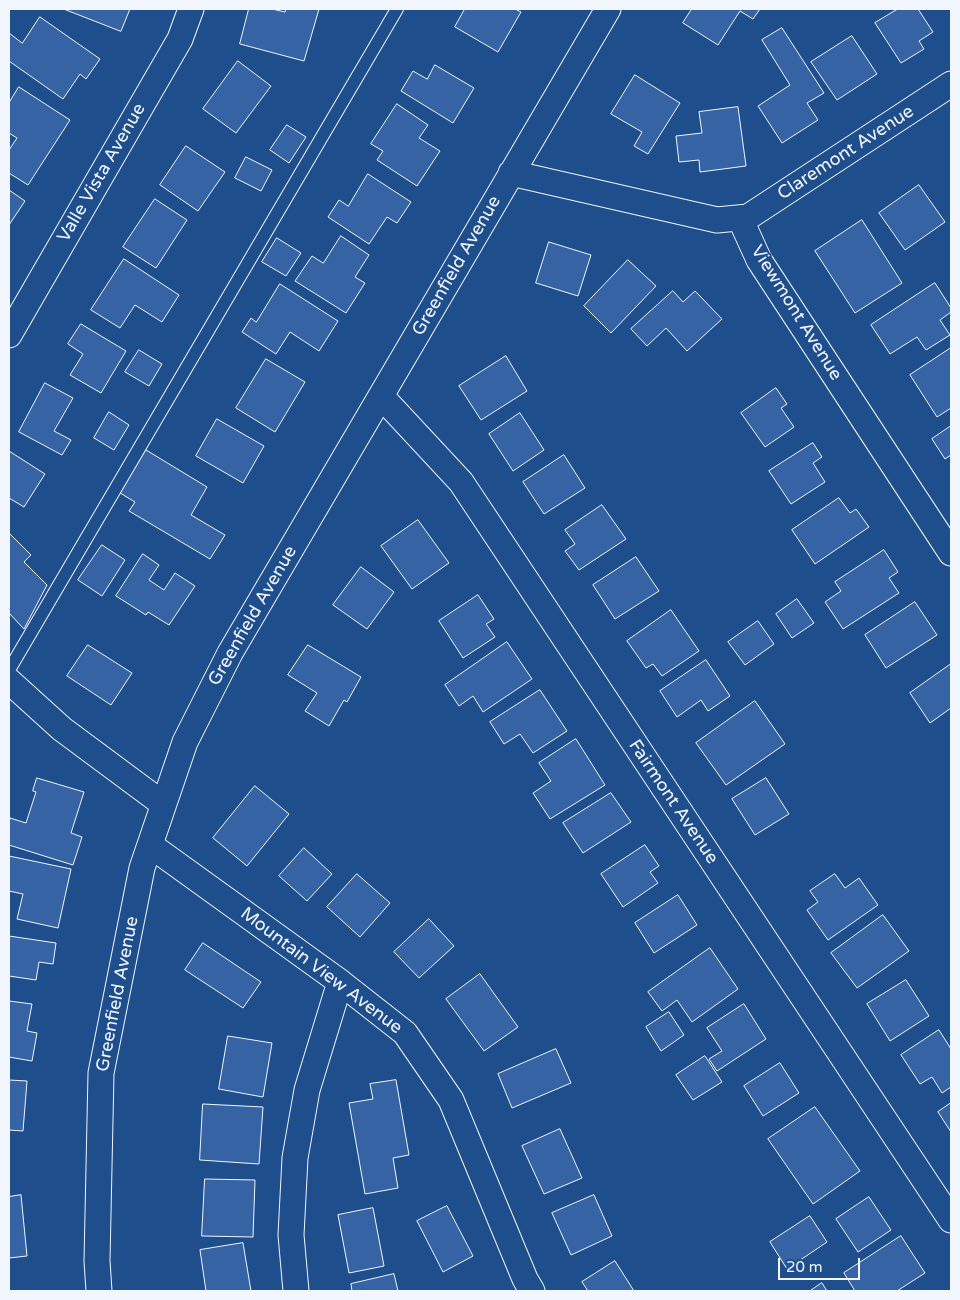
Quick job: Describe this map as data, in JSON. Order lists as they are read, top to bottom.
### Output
{
  "streets": {
    "street": [
      "Claremont Avenue",
      "Valle Vista Avenue",
      "Greenfield Avenue",
      "Viewmont Avenue",
      "Fairmont Avenue",
      "Mountain View Avenue"
    ]
  },
  "crossings": [
    ["Claremont Avenue", "Viewmont Avenue"],
    ["Greenfield Avenue", "Fairmont Avenue"],
    ["Greenfield Avenue", "Mountain View Avenue"]
  ],
  "scale_bar": "20 m"
}
